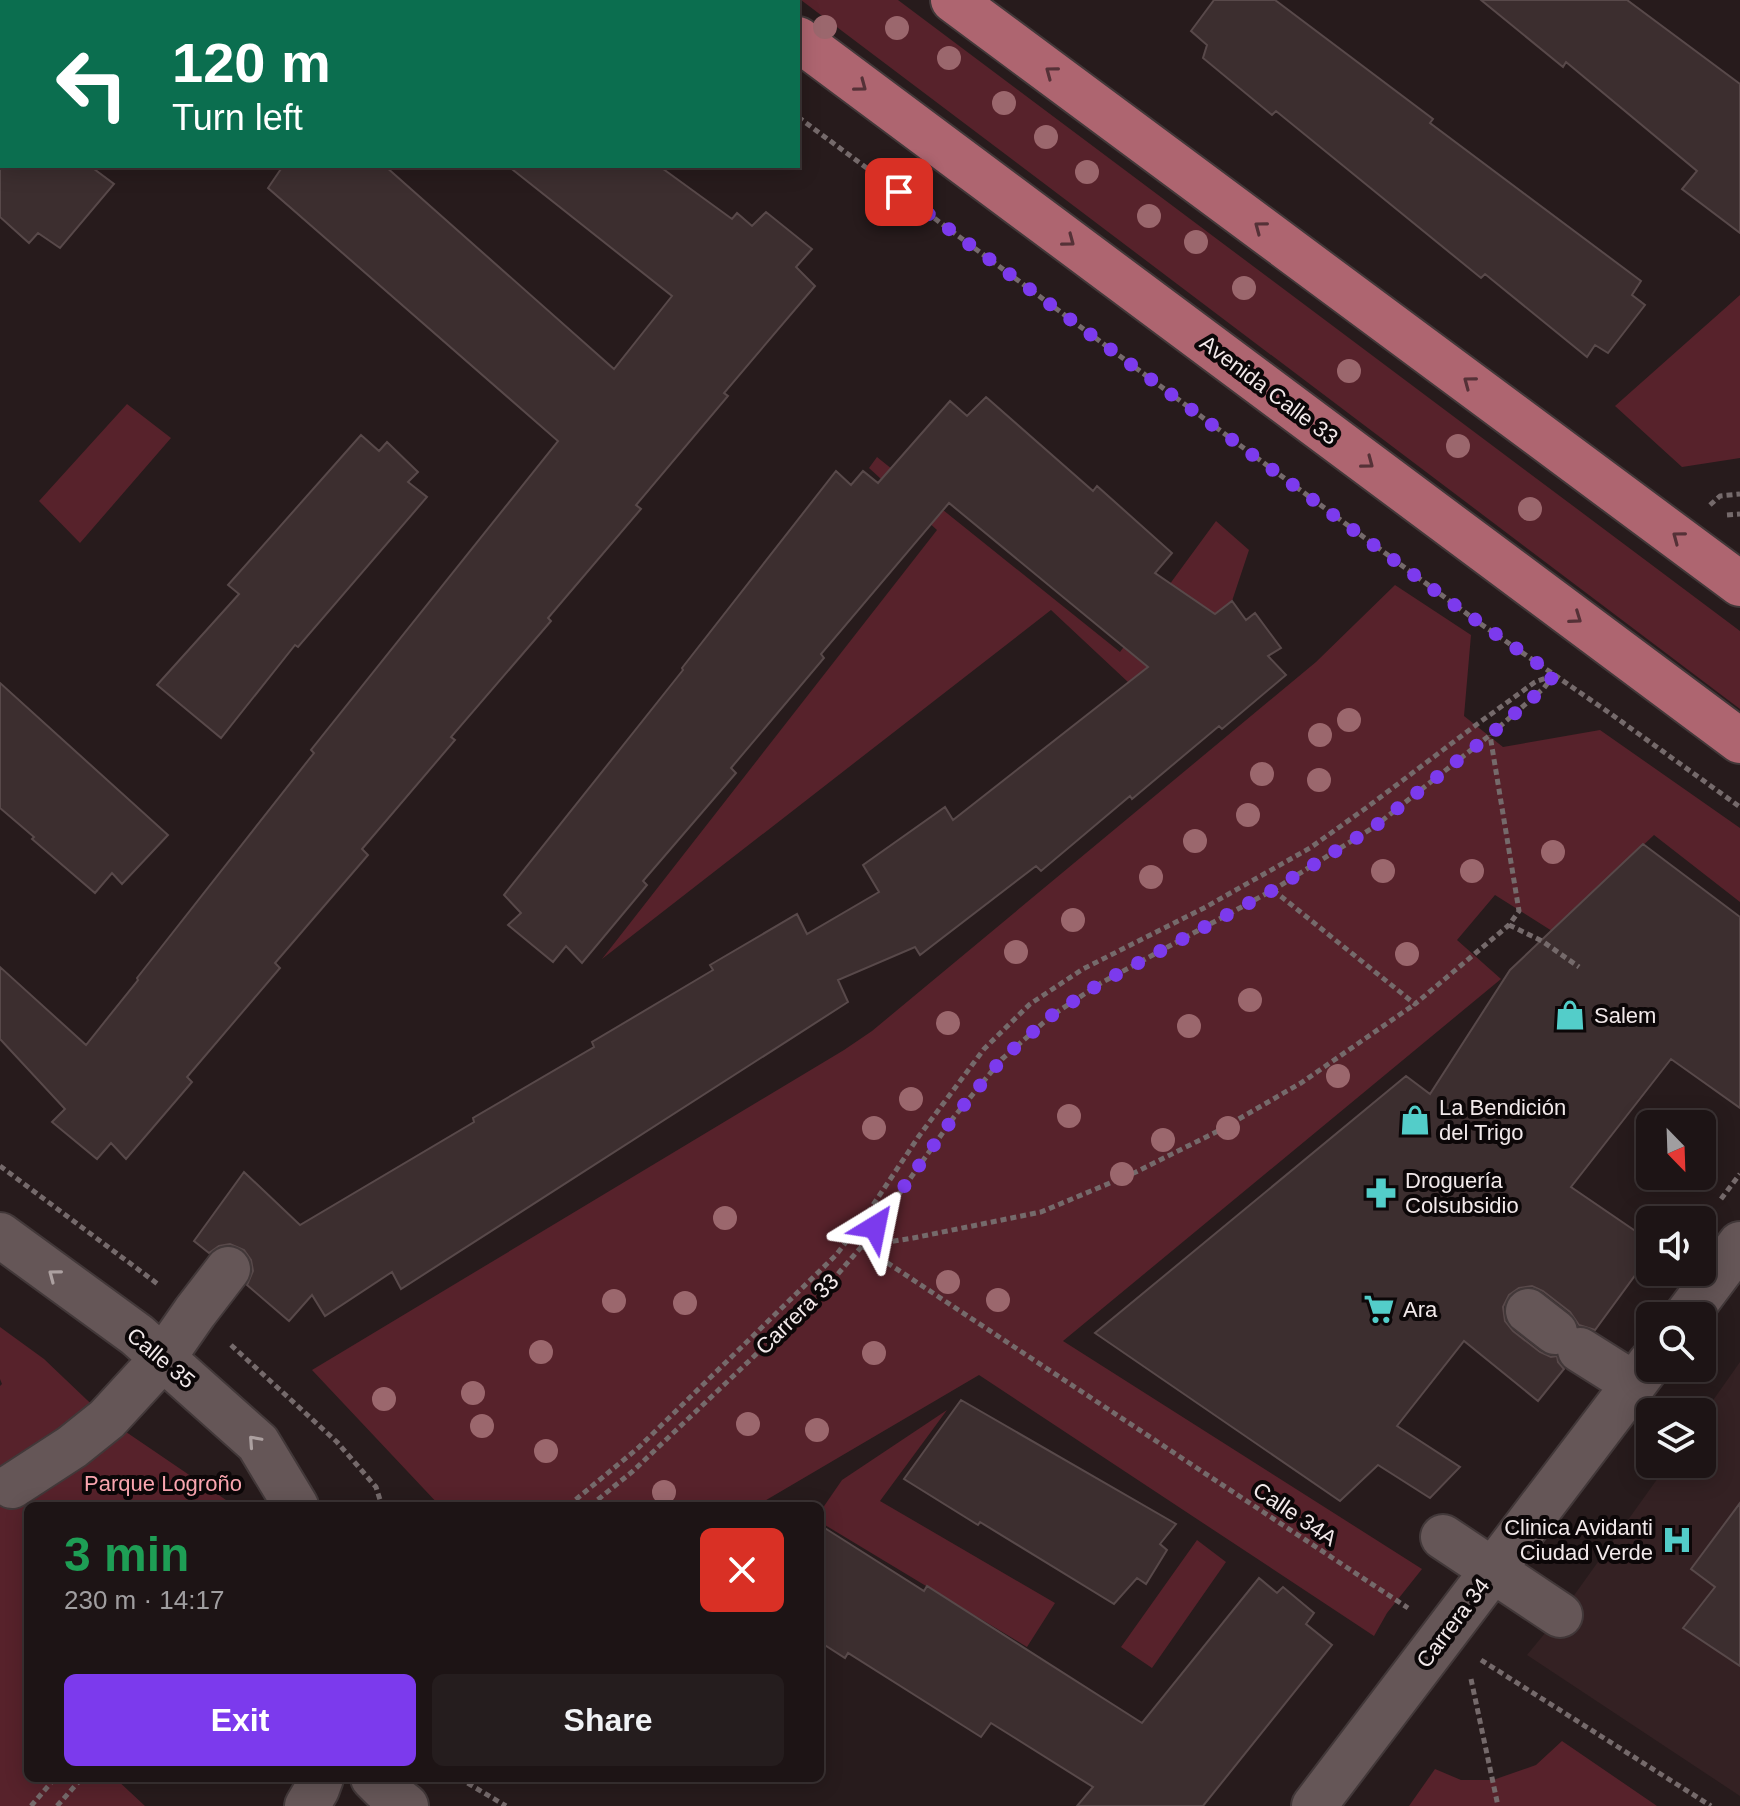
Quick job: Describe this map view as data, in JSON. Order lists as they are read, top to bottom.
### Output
{
  "streets": {
    "main road": ["Avenida Calle 33"],
    "street": ["Calle 35", "Carrera 34"],
    "path": ["Carrera 33", "Calle 34A"]
  },
  "crossings": [
    ["Carrera 33", "Calle 34A"],
    ["Calle 34A", "Carrera 34"]
  ],
  "one_way": ["Calle 35"],
  "parks": ["Parque Logroño"],
  "places": {
    "shop": ["Salem", "La Bendición del Trigo"],
    "pharmacy": ["Droguería Colsubsidio"],
    "supermarket": ["Ara"],
    "hospital": ["Clinica Avidanti Ciudad Verde"]
  },
  "north": "bottom right",
  "page": {
    "turn": ["120 m", "Turn left"],
    "heading": ["3 min", "230 m · 14:17"],
    "buttons": ["Exit", "Share"]
  }
}
